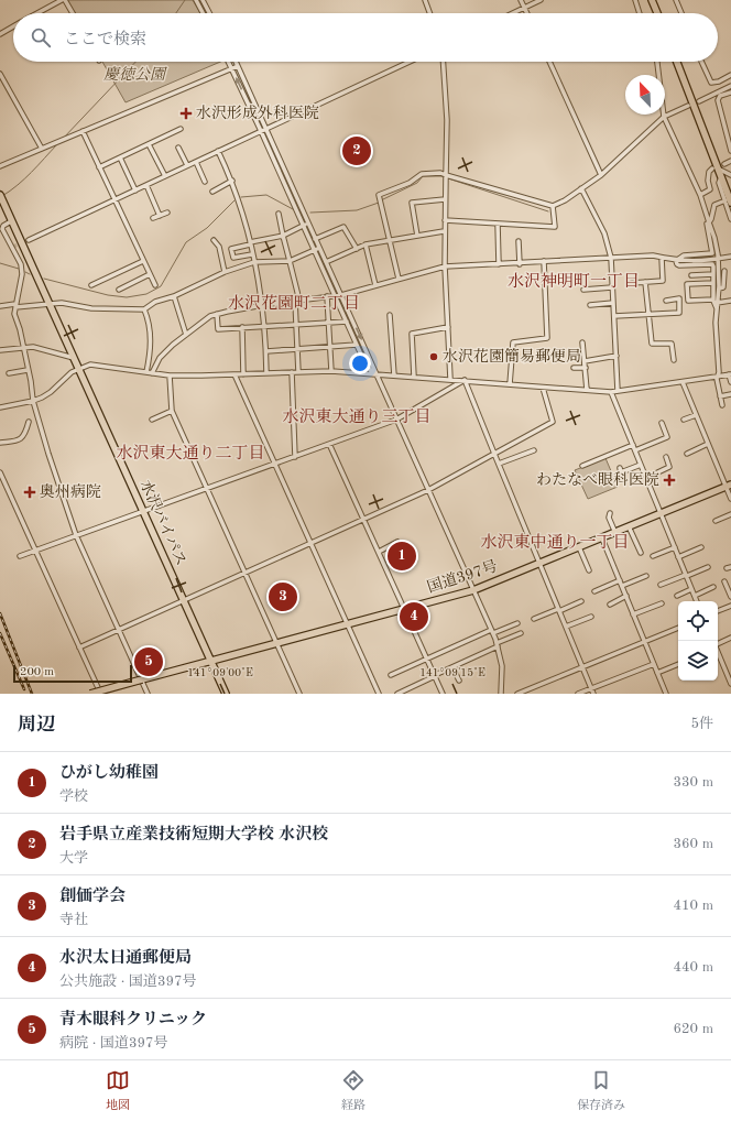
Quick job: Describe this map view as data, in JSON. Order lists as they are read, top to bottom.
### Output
{
  "streets": {
    "highway": ["水沢バイパス", "国道397号"]
  },
  "crossings": [
    ["水沢バイパス", "国道397号"]
  ],
  "districts": [
    "水沢神明町一丁目",
    "水沢花園町二丁目",
    "水沢東大通り三丁目",
    "水沢東大通り二丁目",
    "水沢東中通り一丁目"
  ],
  "parks": ["慶徳公園"],
  "places": {
    "health": ["水沢形成外科医院", "わたなべ眼科医院", "奥州病院"],
    "other": ["水沢花園簡易郵便局"]
  },
  "scale_bar": "200 m",
  "north": "top left",
  "page": {
    "search": "ここで検索",
    "pins": [
      "2",
      "1",
      "3",
      "4",
      "5"
    ],
    "scale": "200 m",
    "heading": ["周辺", "5件"],
    "list": [
      {
        "mark": "1",
        "name": "ひがし幼稚園",
        "note": "学校",
        "value": "330 m"
      },
      {
        "mark": "2",
        "name": "岩手県立産業技術短期大学校 水沢校",
        "note": "大学",
        "value": "360 m"
      },
      {
        "mark": "3",
        "name": "創価学会",
        "note": "寺社",
        "value": "410 m"
      },
      {
        "mark": "4",
        "name": "水沢太日通郵便局",
        "note": "公共施設 · 国道397号",
        "value": "440 m"
      },
      {
        "mark": "5",
        "name": "青木眼科クリニック",
        "note": "病院 · 国道397号",
        "value": "620 m"
      }
    ],
    "nav": ["地図", "経路", "保存済み"]
  },
  "coordinates": ["141°09'00\"E", "141°09'15\"E"]
}
